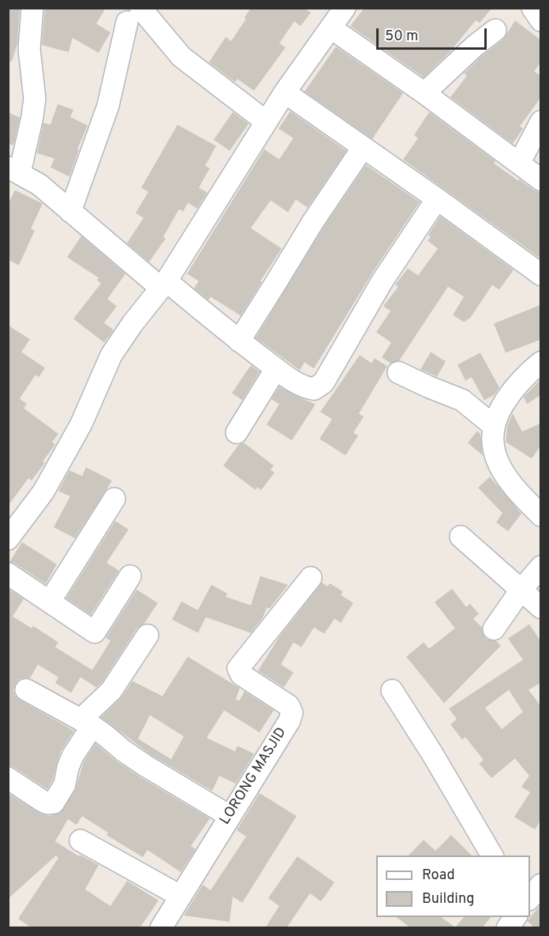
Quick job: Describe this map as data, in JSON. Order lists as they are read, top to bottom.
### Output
{
  "streets": {
    "street": ["LORONG MASJID"]
  },
  "legend": ["Road", "Building"],
  "scale_bar": "50 m"
}
